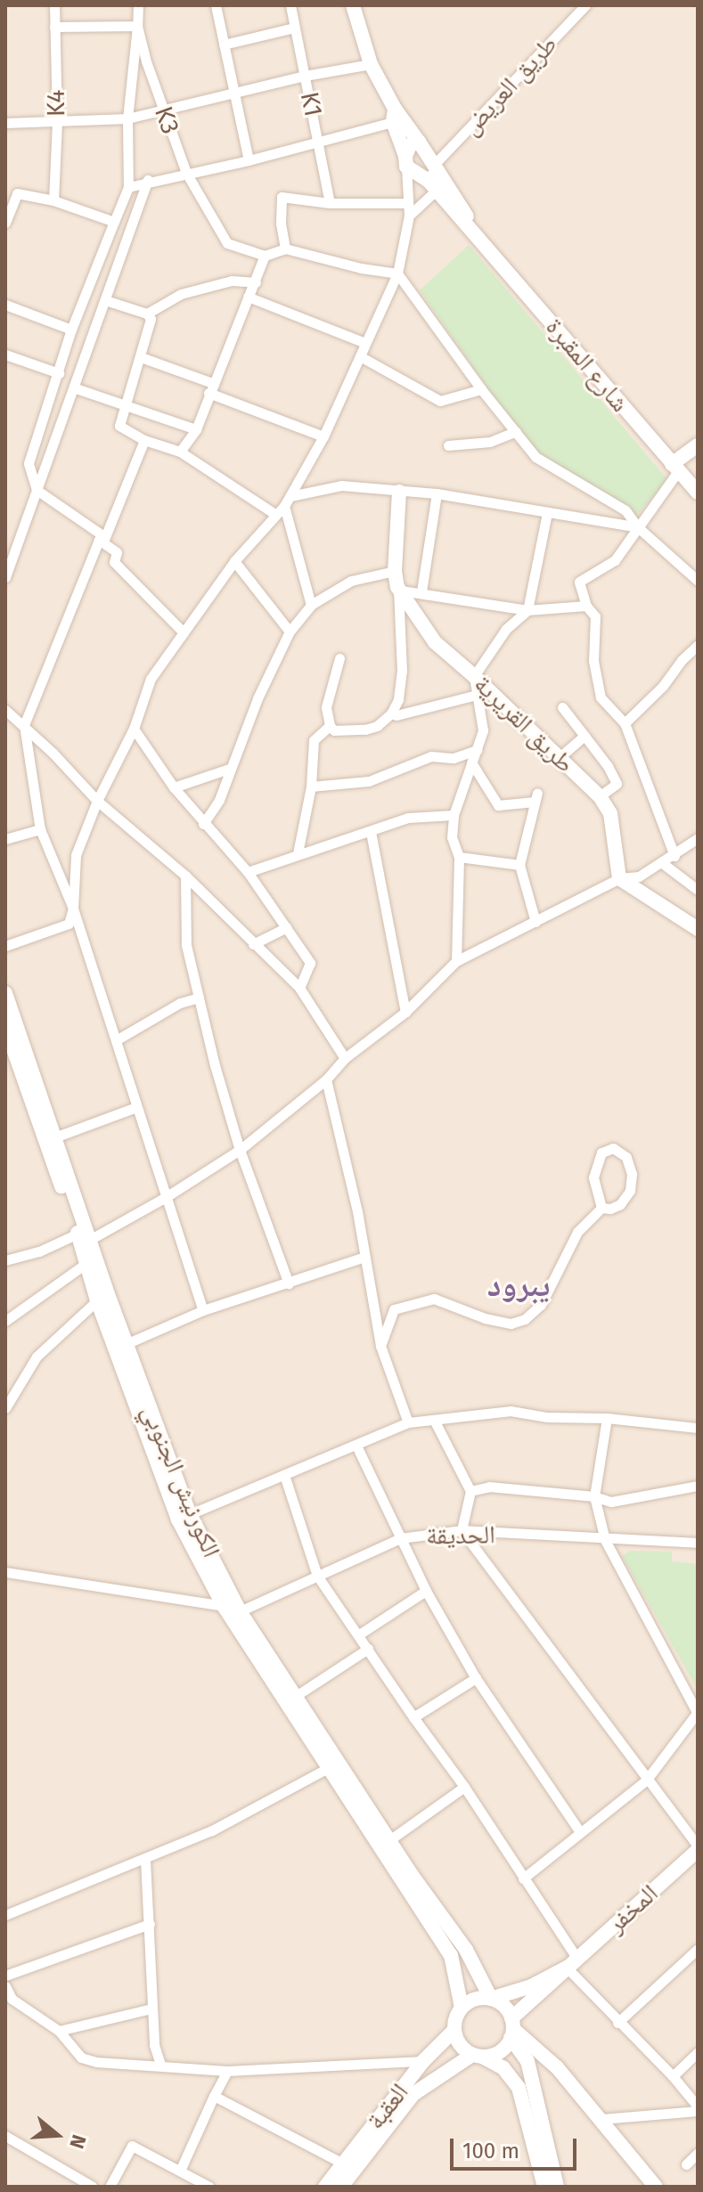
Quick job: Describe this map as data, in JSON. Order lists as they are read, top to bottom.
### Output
{
  "streets": {
    "main road": [
      "شارع المقبرة",
      "طريق القريرية",
      "الكورنيش الجنوبي",
      "المخفر",
      "العقبة"
    ],
    "street": [
      "طريق العريض",
      "K4",
      "K1",
      "K3",
      "الحديقة"
    ]
  },
  "crossings": [
    ["طريق العريض", "شارع المقبرة"],
    ["الكورنيش الجنوبي", "الحديقة"],
    ["الكورنيش الجنوبي", "العقبة"]
  ],
  "districts": ["يبرود"],
  "scale_bar": "100 m",
  "north": "right"
}
